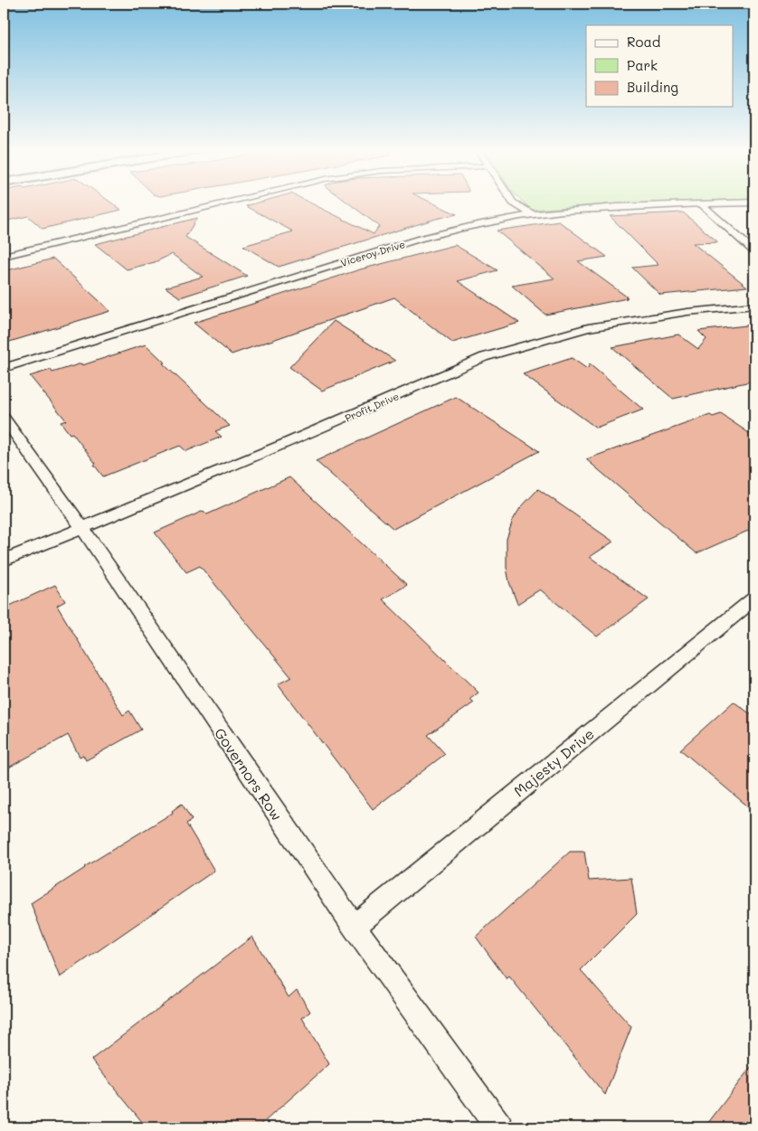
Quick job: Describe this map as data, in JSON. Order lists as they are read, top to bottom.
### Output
{
  "streets": {
    "street": [
      "Viceroy Drive",
      "Profit Drive",
      "Majesty Drive",
      "Governors Row"
    ]
  },
  "crossings": [
    ["Profit Drive", "Governors Row"],
    ["Majesty Drive", "Governors Row"]
  ],
  "legend": ["Road", "Park", "Building"]
}
